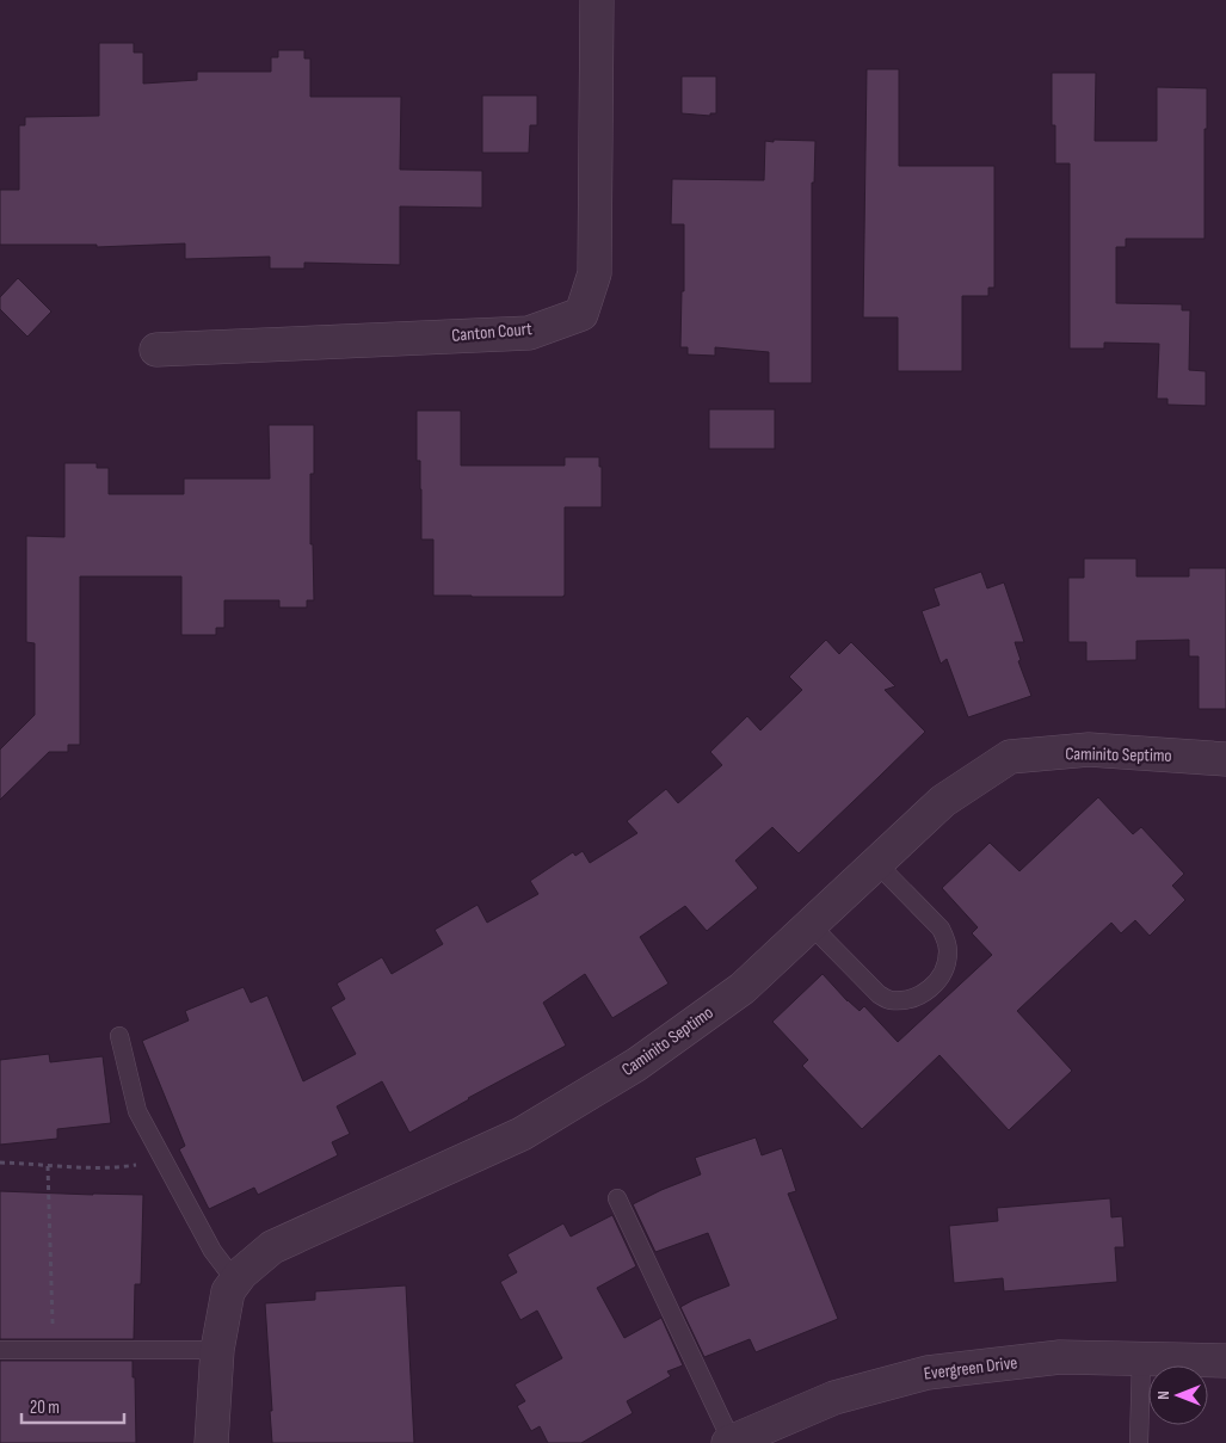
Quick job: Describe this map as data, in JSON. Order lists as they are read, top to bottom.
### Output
{
  "streets": {
    "street": ["Canton Court", "Caminito Septimo", "Evergreen Drive"]
  },
  "scale_bar": "20 m",
  "north": "left"
}
